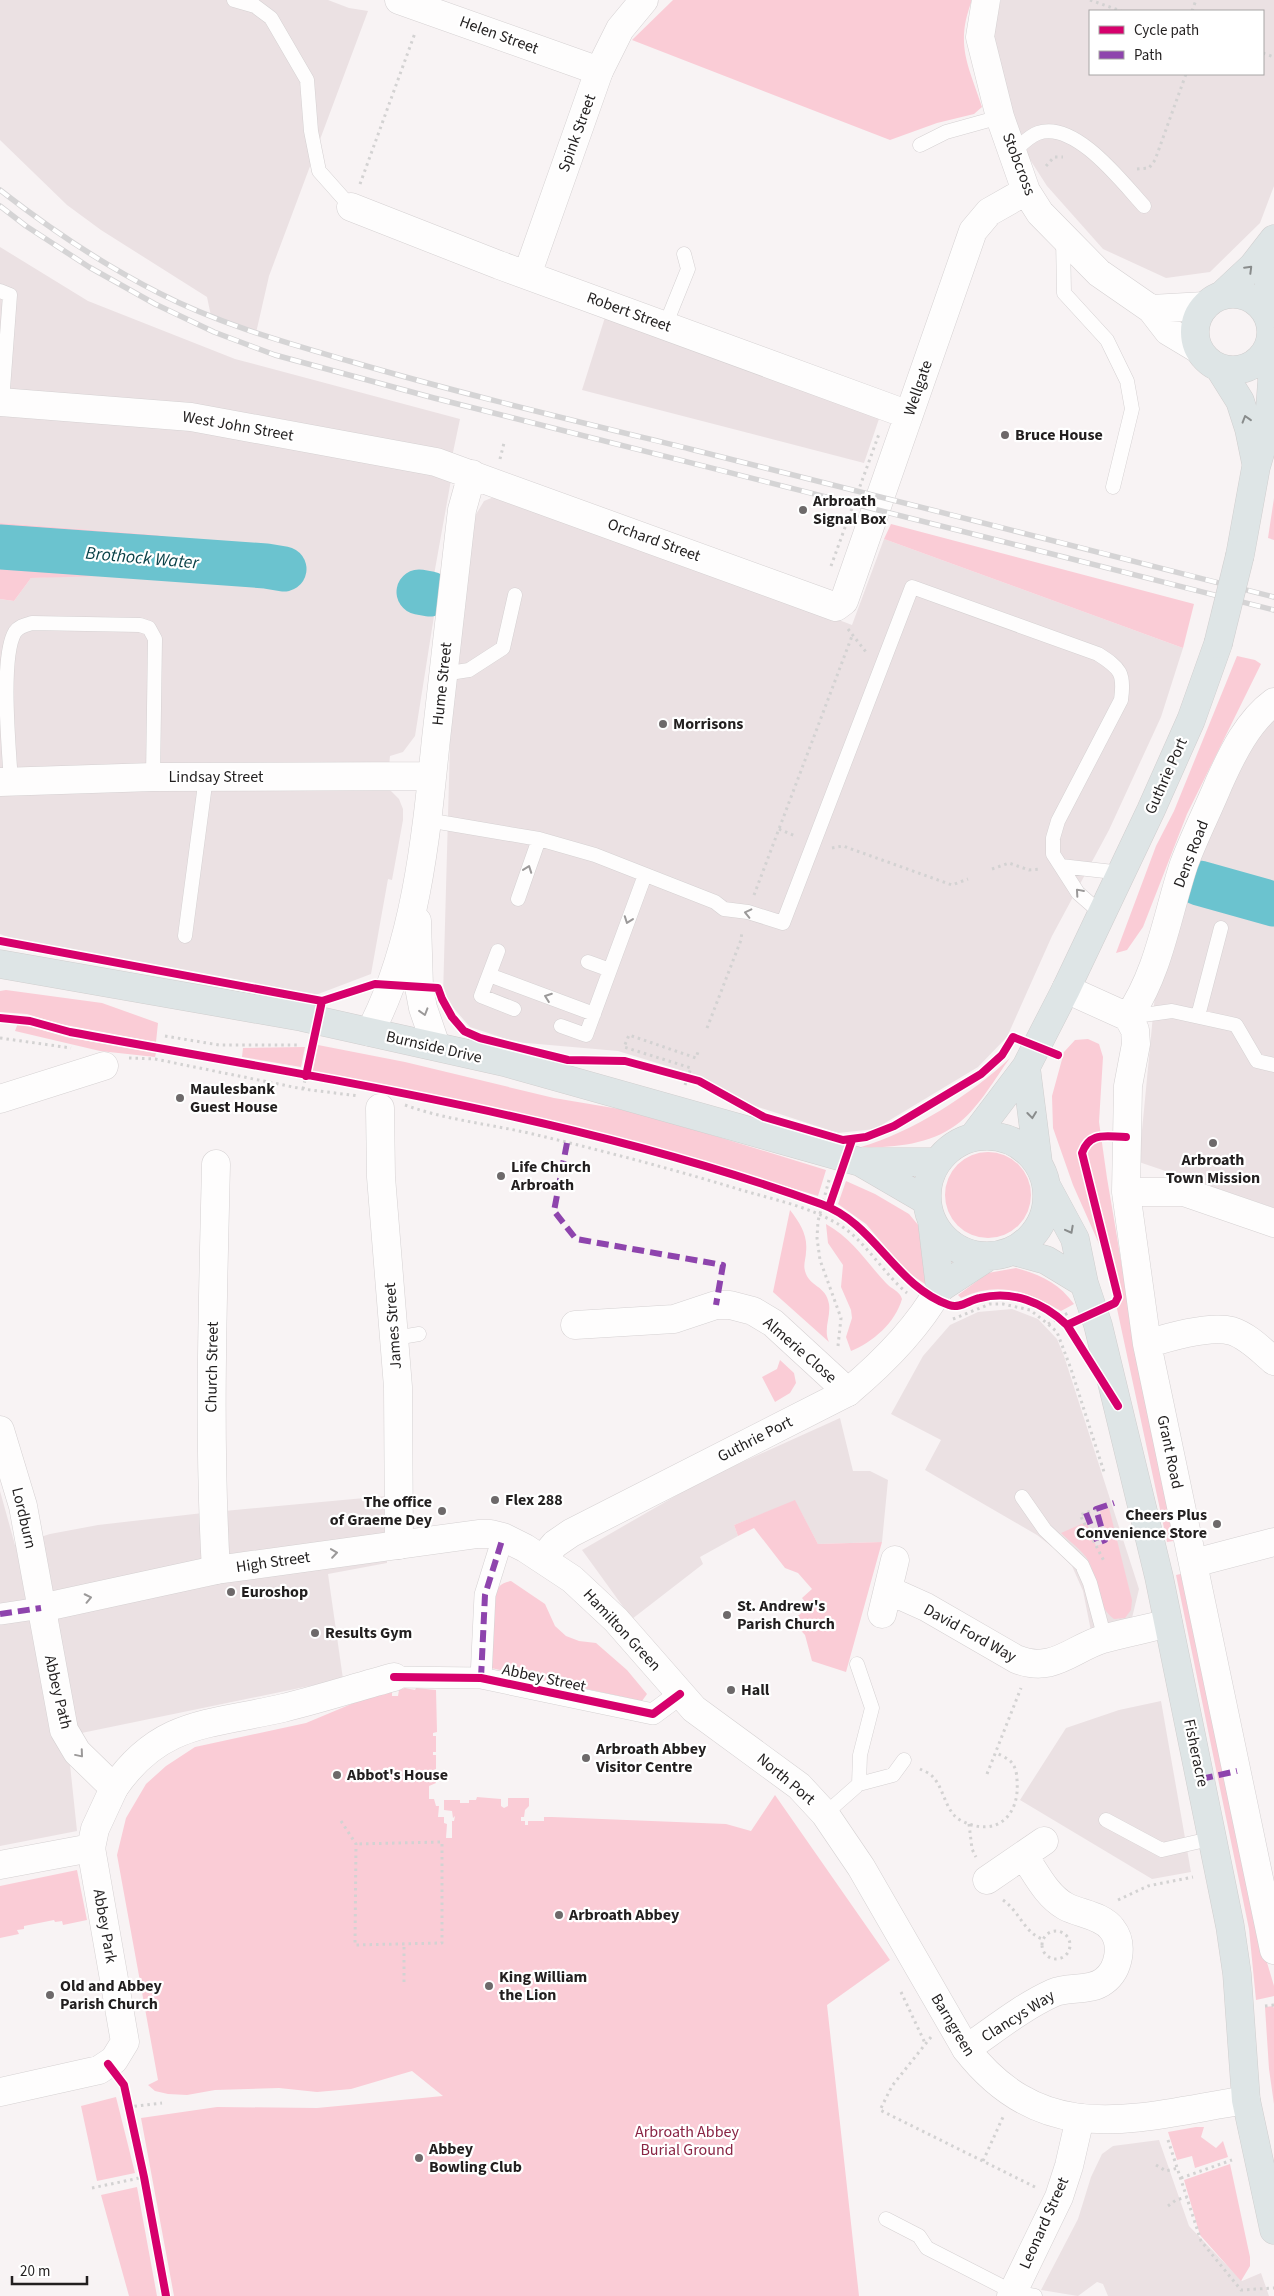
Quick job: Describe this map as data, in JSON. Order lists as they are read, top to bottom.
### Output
{
  "streets": {
    "main road": ["Guthrie Port", "Burnside Drive", "Fisheracre"],
    "street": [
      "Helen Street",
      "Spink Street",
      "Stobcross",
      "Robert Street",
      "Wellgate",
      "West John Street",
      "Orchard Street",
      "Hume Street",
      "Lindsay Street",
      "Dens Road",
      "James Street",
      "Almerie Close",
      "Church Street",
      "Grant Road",
      "Lordburn",
      "High Street",
      "Hamilton Green",
      "David Ford Way",
      "Abbey Street",
      "Abbey Path",
      "North Port",
      "Abbey Park",
      "Clancys Way",
      "Barngreen",
      "Leonard Street"
    ]
  },
  "crossings": [
    ["Helen Street", "Spink Street"],
    ["Spink Street", "Robert Street"],
    ["Stobcross", "Wellgate"],
    ["Stobcross", "Guthrie Port"],
    ["Robert Street", "Wellgate"],
    ["Wellgate", "Orchard Street"],
    ["West John Street", "Orchard Street"],
    ["West John Street", "Hume Street"],
    ["Orchard Street", "Hume Street"],
    ["Hume Street", "Lindsay Street"],
    ["Hume Street", "Burnside Drive"],
    ["Guthrie Port", "Burnside Drive"],
    ["Guthrie Port", "Almerie Close"],
    ["Guthrie Port", "High Street"],
    ["Guthrie Port", "Hamilton Green"],
    ["Guthrie Port", "Fisheracre"],
    ["Dens Road", "Grant Road"],
    ["Burnside Drive", "Fisheracre"],
    ["James Street", "High Street"],
    ["Church Street", "High Street"],
    ["Lordburn", "High Street"],
    ["Lordburn", "Abbey Path"],
    ["High Street", "Hamilton Green"],
    ["High Street", "Abbey Path"],
    ["Hamilton Green", "Abbey Street"],
    ["Hamilton Green", "North Port"],
    ["David Ford Way", "Fisheracre"],
    ["Abbey Street", "Abbey Path"],
    ["Abbey Street", "North Port"],
    ["Abbey Street", "Abbey Park"],
    ["Fisheracre", "Barngreen"],
    ["North Port", "Barngreen"],
    ["Clancys Way", "Barngreen"],
    ["Barngreen", "Leonard Street"]
  ],
  "one_way": ["High Street", "Abbey Path"],
  "water": ["Brothock Water"],
  "parks": ["Arbroath Abbey Burial Ground"],
  "places": [
    "Bruce House",
    "Arbroath Signal Box",
    "Morrisons",
    "Maulesbank Guest House",
    "Arbroath Town Mission",
    "Life Church Arbroath",
    "Flex 288",
    "The office of Graeme Dey",
    "Cheers Plus Convenience Store",
    "Euroshop",
    "St. Andrew's Parish Church",
    "Results Gym",
    "Hall",
    "Arbroath Abbey Visitor Centre",
    "Abbot's House",
    "Arbroath Abbey",
    "King William the Lion",
    "Old and Abbey Parish Church",
    "Abbey Bowling Club"
  ],
  "legend": ["Cycle path", "Path"],
  "scale_bar": "20 m"
}
